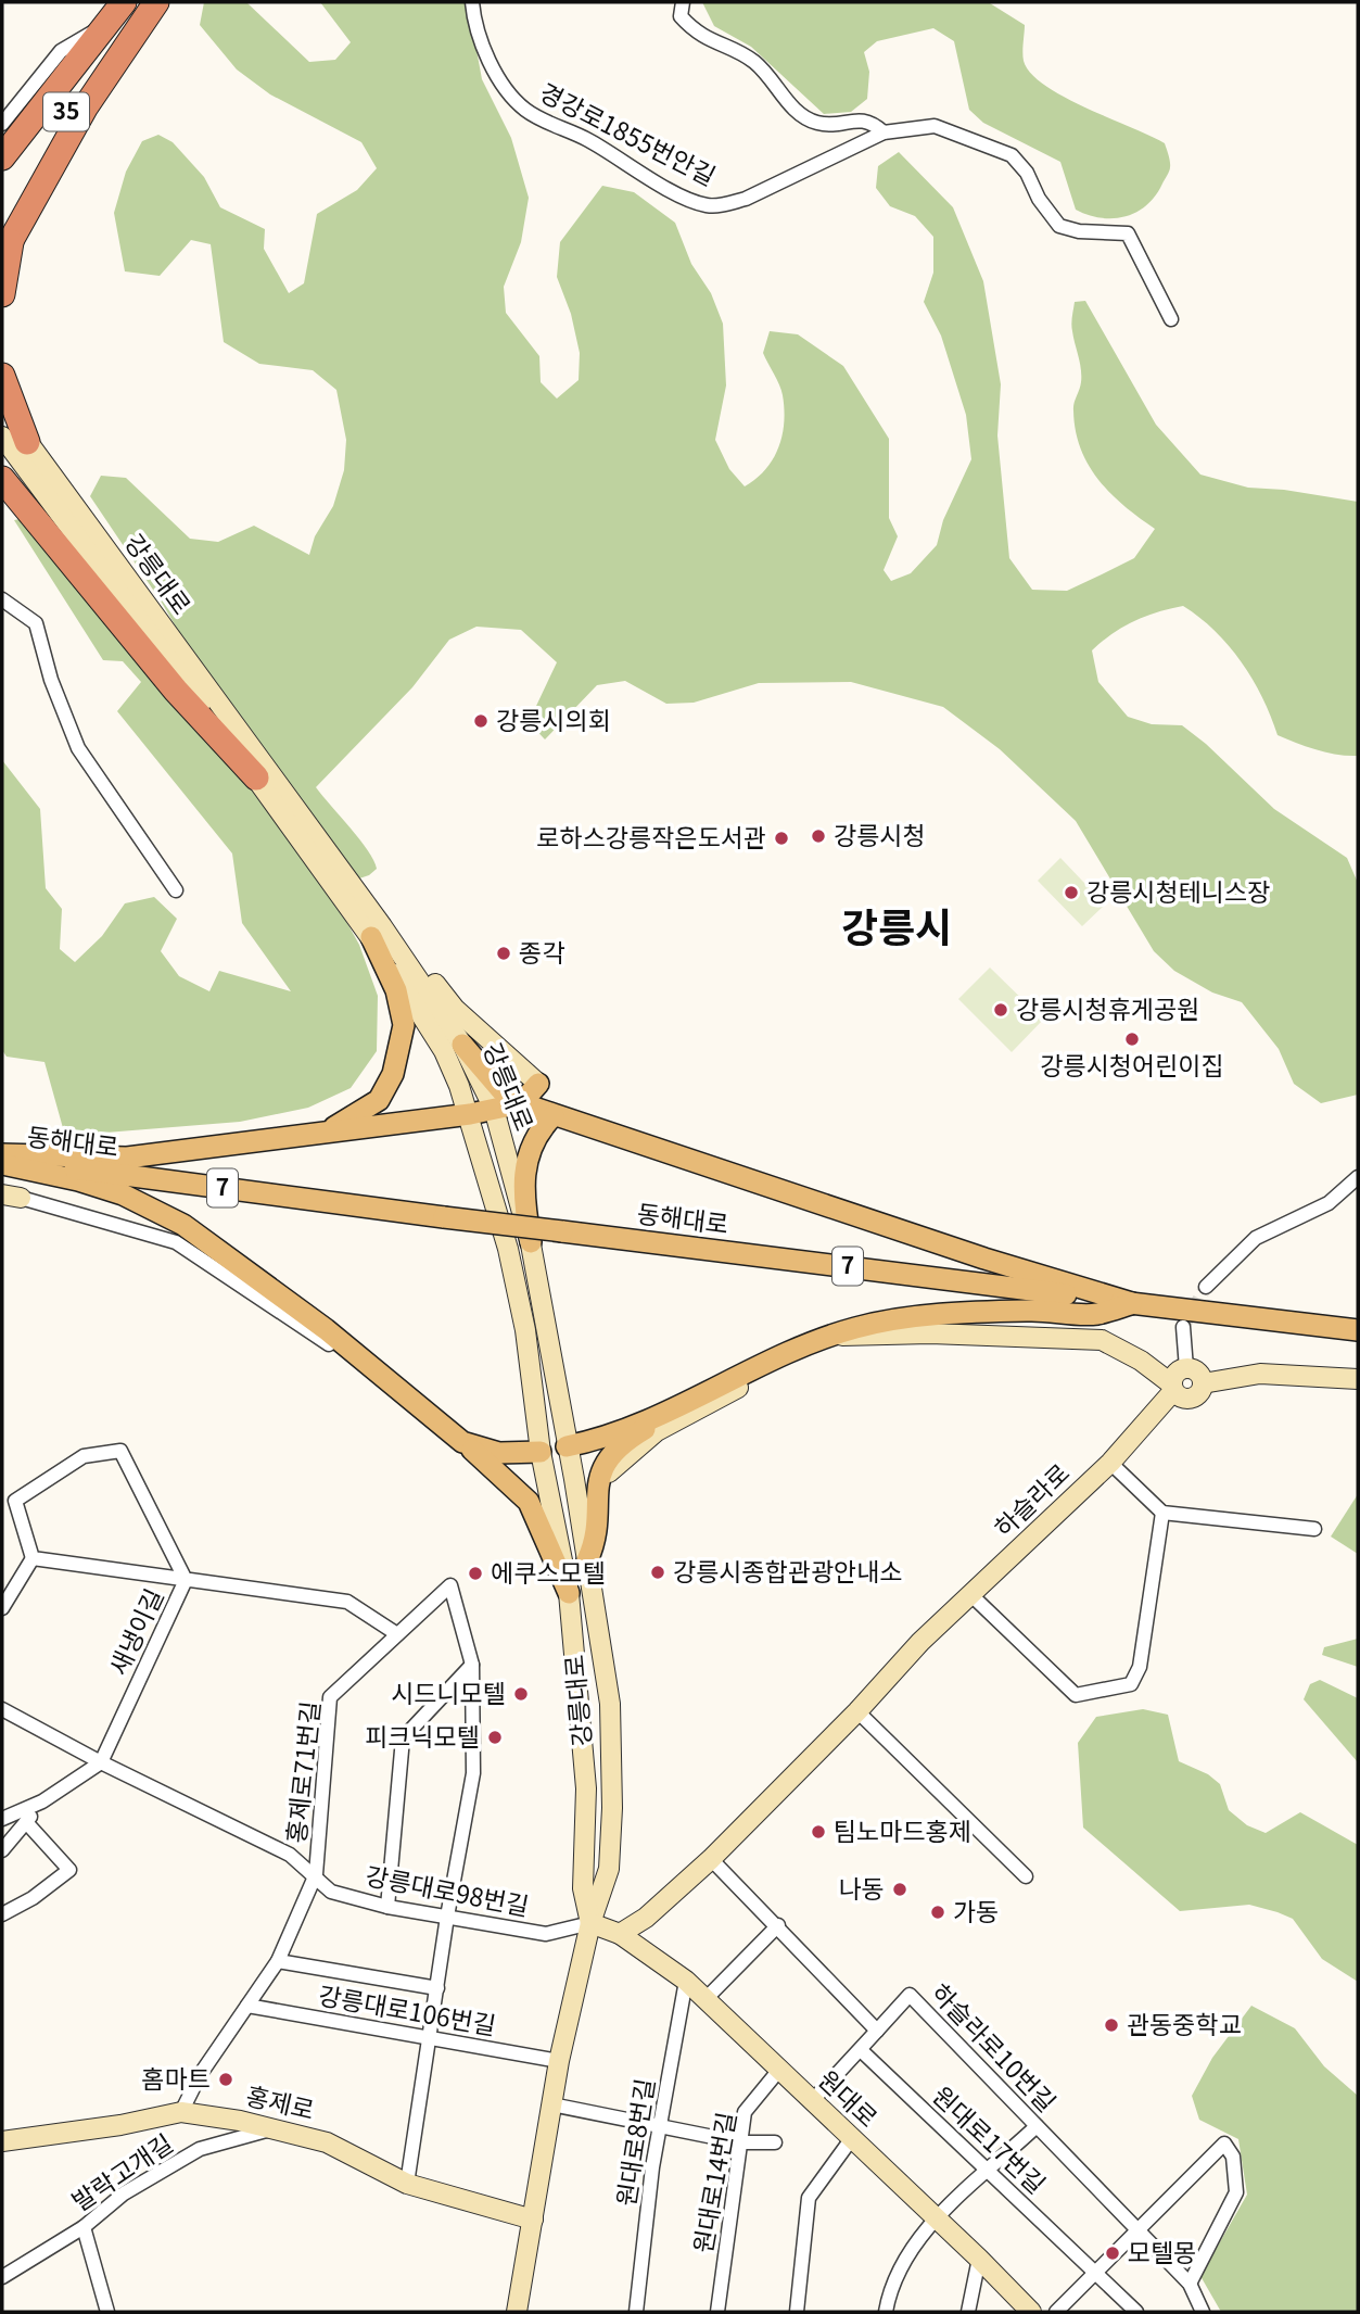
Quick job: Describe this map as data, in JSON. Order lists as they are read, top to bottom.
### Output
{
  "streets": {
    "highway": ["35"],
    "main road": ["동해대로", "7"],
    "street": [
      "경강로1855번안길",
      "강릉대로",
      "하슬라로",
      "새냉이길",
      "홍제로71번길",
      "강릉대로98번길",
      "강릉대로106번길",
      "하슬라로10번길",
      "원대로",
      "홍제로",
      "원대로17번길",
      "원대로8번길",
      "발락고개길",
      "원대로14번길"
    ]
  },
  "crossings": [
    ["강릉대로", "강릉대로98번길"],
    ["강릉대로", "강릉대로106번길"],
    ["강릉대로", "원대로"],
    ["강릉대로", "홍제로"],
    ["하슬라로", "원대로"],
    ["새냉이길", "강릉대로98번길"],
    ["홍제로71번길", "강릉대로98번길"],
    ["홍제로71번길", "강릉대로106번길"],
    ["홍제로71번길", "홍제로"],
    ["강릉대로98번길", "원대로"],
    ["원대로", "원대로8번길"],
    ["원대로", "원대로14번길"],
    ["홍제로", "발락고개길"]
  ],
  "districts": ["강릉시"],
  "places": [
    "강릉시의회",
    "강릉시청",
    "로하스강릉작은도서관",
    "강릉시청테니스장",
    "종각",
    "강릉시청휴게공원",
    "강릉시청어린이집",
    "강릉시종합관광안내소",
    "에쿠스모텔",
    "시드니모텔",
    "피크닉모텔",
    "팀노마드홍제",
    "나동",
    "가동",
    "관동중학교",
    "홈마트",
    "모텔몽"
  ]
}
